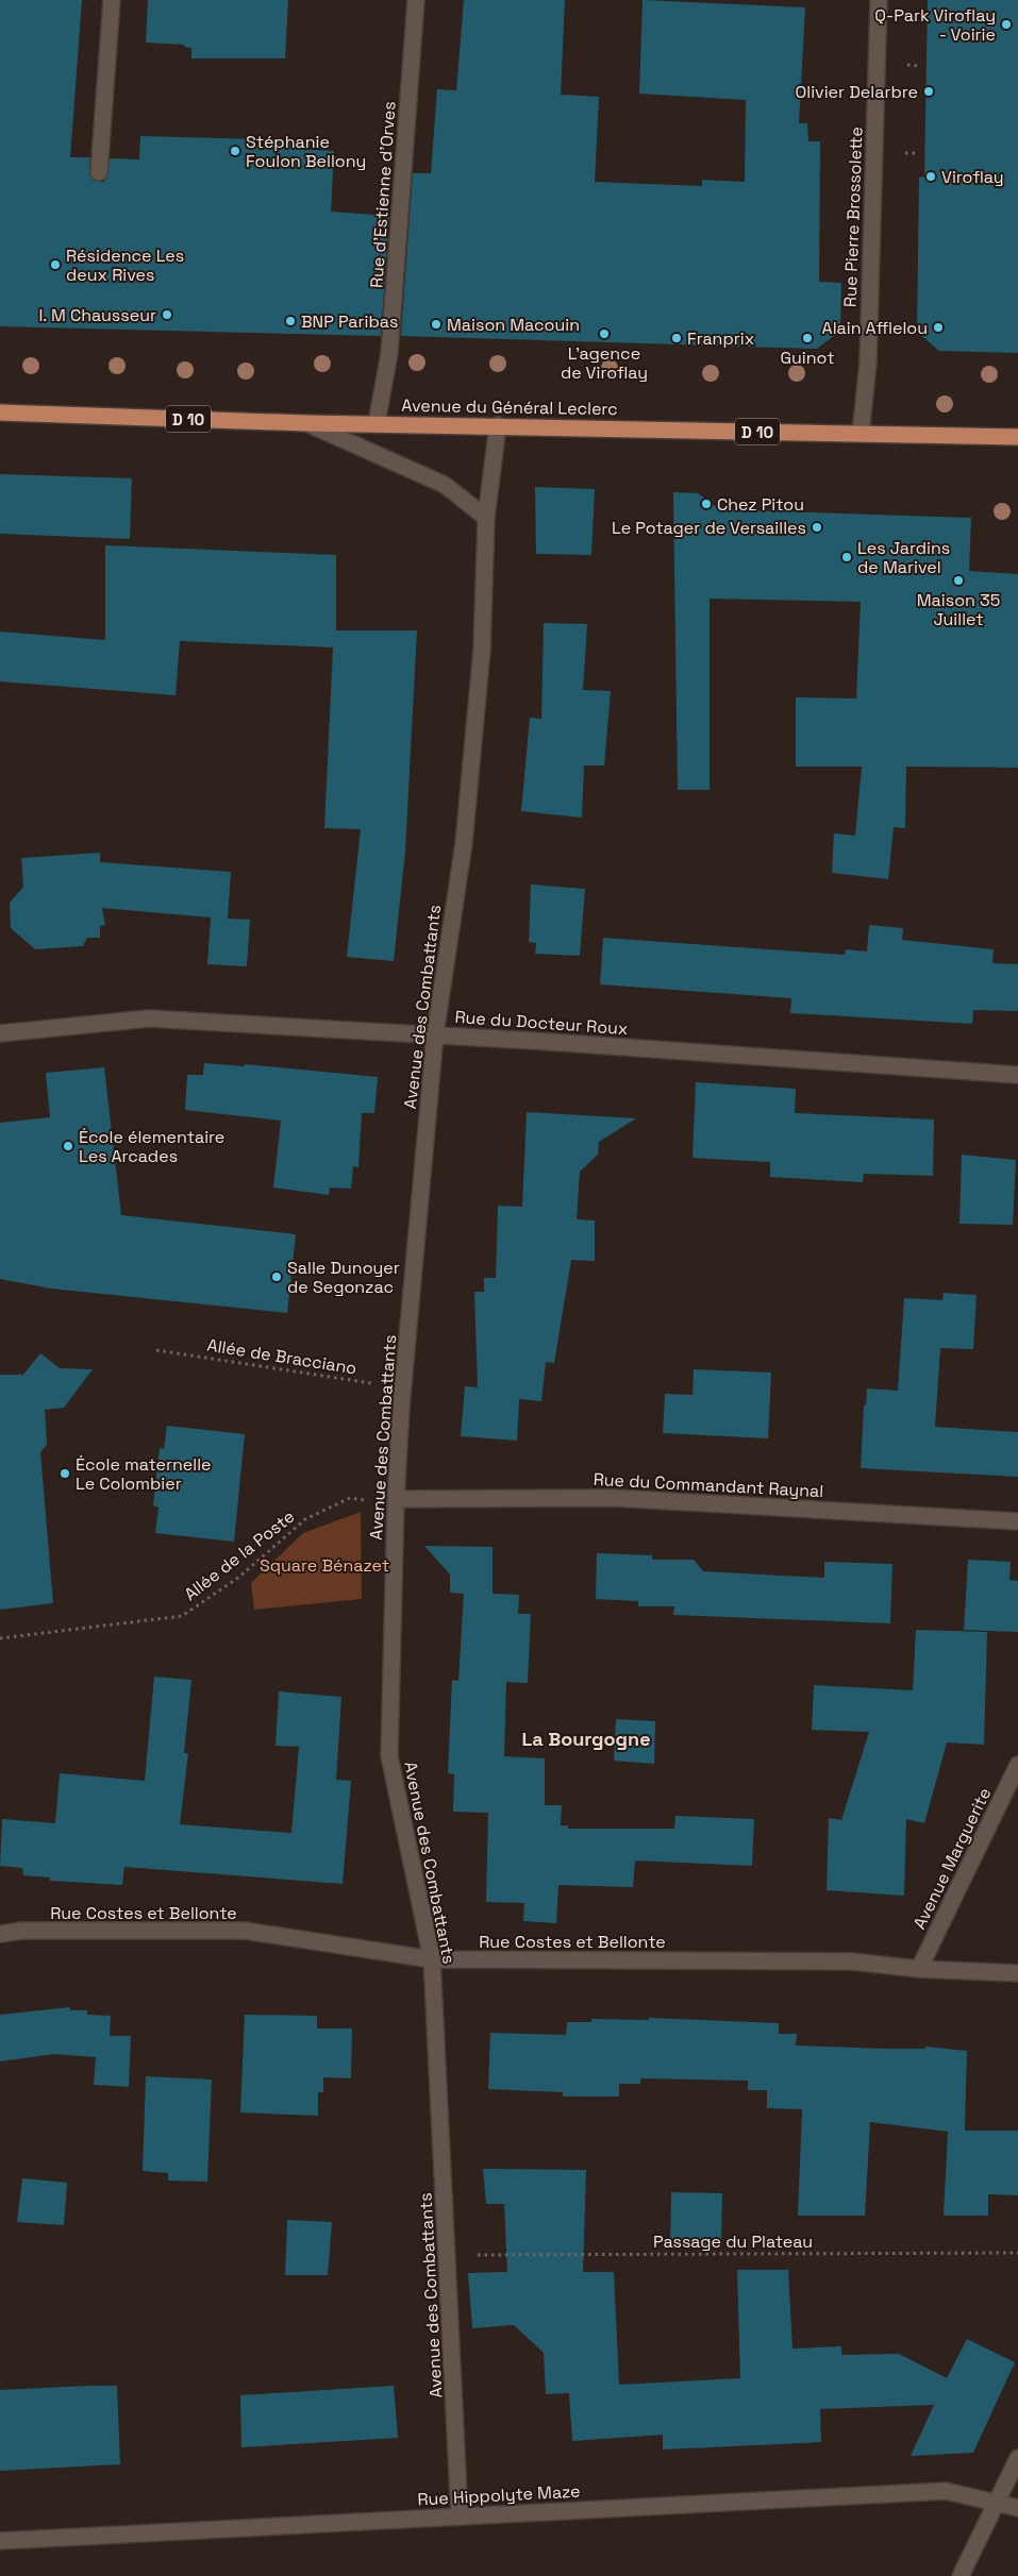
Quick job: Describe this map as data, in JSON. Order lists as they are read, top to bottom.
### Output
{
  "streets": {
    "main road": ["Avenue du Général Leclerc", "D 10"],
    "street": [
      "Rue d'Estienne d'Orves",
      "Rue Pierre Brossolette",
      "Avenue des Combattants",
      "Rue du Docteur Roux",
      "Rue du Commandant Raynal",
      "Avenue Marguerite",
      "Rue Costes et Bellonte",
      "Rue Hippolyte Maze"
    ],
    "path": ["Allée de Bracciano", "Allée de la Poste", "Passage du Plateau"]
  },
  "crossings": [
    ["Rue d'Estienne d'Orves", "Avenue du Général Leclerc"],
    ["Rue Pierre Brossolette", "Avenue du Général Leclerc"],
    ["Avenue du Général Leclerc", "Avenue des Combattants"],
    ["Avenue des Combattants", "Rue du Docteur Roux"],
    ["Avenue des Combattants", "Allée de Bracciano"],
    ["Avenue des Combattants", "Rue du Commandant Raynal"],
    ["Avenue des Combattants", "Allée de la Poste"],
    ["Avenue des Combattants", "Rue Costes et Bellonte"],
    ["Avenue des Combattants", "Passage du Plateau"],
    ["Avenue des Combattants", "Rue Hippolyte Maze"],
    ["Rue du Commandant Raynal", "Allée de la Poste"],
    ["Avenue Marguerite", "Rue Costes et Bellonte"]
  ],
  "districts": ["La Bourgogne"],
  "parks": ["Square Bénazet"],
  "places": [
    "Q-Park Viroflay - Voirie",
    "Olivier Delarbre",
    "Stéphanie Foulon Bellony",
    "Viroflay",
    "Résidence Les deux Rives",
    "I. M Chausseur",
    "BNP Paribas",
    "Maison Macouin",
    "Alain Afflelou",
    "L'agence de Viroflay",
    "Franprix",
    "Guinot",
    "Chez Pitou",
    "Le Potager de Versailles",
    "Les Jardins de Marivel",
    "Maison 35 Juillet",
    "École élementaire Les Arcades",
    "Salle Dunoyer de Segonzac",
    "École maternelle Le Colombier"
  ]
}
